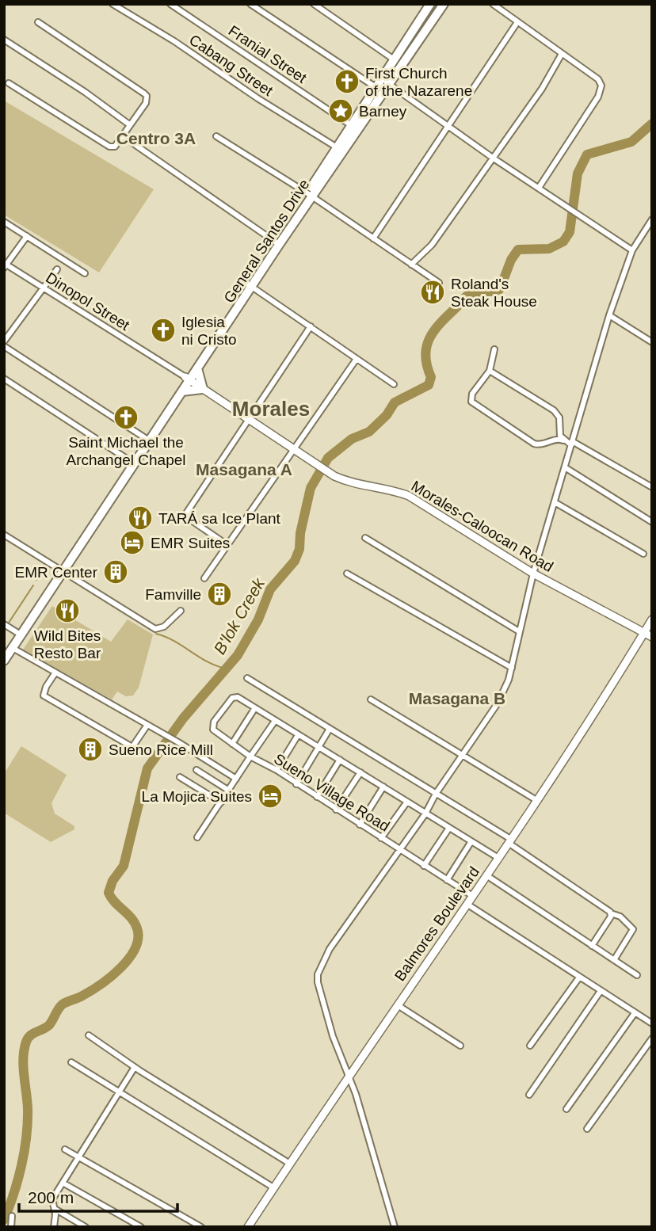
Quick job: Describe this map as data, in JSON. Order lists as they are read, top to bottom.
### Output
{
  "streets": {
    "highway": ["General Santos Drive"],
    "street": [
      "Franial Street",
      "Cabang Street",
      "Dinopol Street",
      "Morales-Caloocan Road",
      "Sueno Village Road",
      "Balmores Boulevard"
    ]
  },
  "crossings": [
    ["Franial Street", "General Santos Drive"],
    ["Cabang Street", "General Santos Drive"],
    ["General Santos Drive", "Dinopol Street"],
    ["General Santos Drive", "Morales-Caloocan Road"],
    ["Dinopol Street", "Morales-Caloocan Road"],
    ["Morales-Caloocan Road", "Balmores Boulevard"],
    ["Sueno Village Road", "Balmores Boulevard"]
  ],
  "districts": [
    "Centro 3A",
    "Morales",
    "Masagana A",
    "Masagana B"
  ],
  "water": ["B'lok Creek"],
  "places": {
    "church": ["First Church of the Nazarene", "Iglesia ni Cristo", "Saint Michael the Archangel Chapel"],
    "place": ["Barney"],
    "restaurant": ["Roland's Steak House", "TARÁ sa Ice Plant", "Wild Bites Resto Bar"],
    "hotel": ["EMR Suites", "La Mojica Suites"],
    "building": ["EMR Center", "Famville", "Sueno Rice Mill"]
  },
  "scale_bar": "200 m"
}
